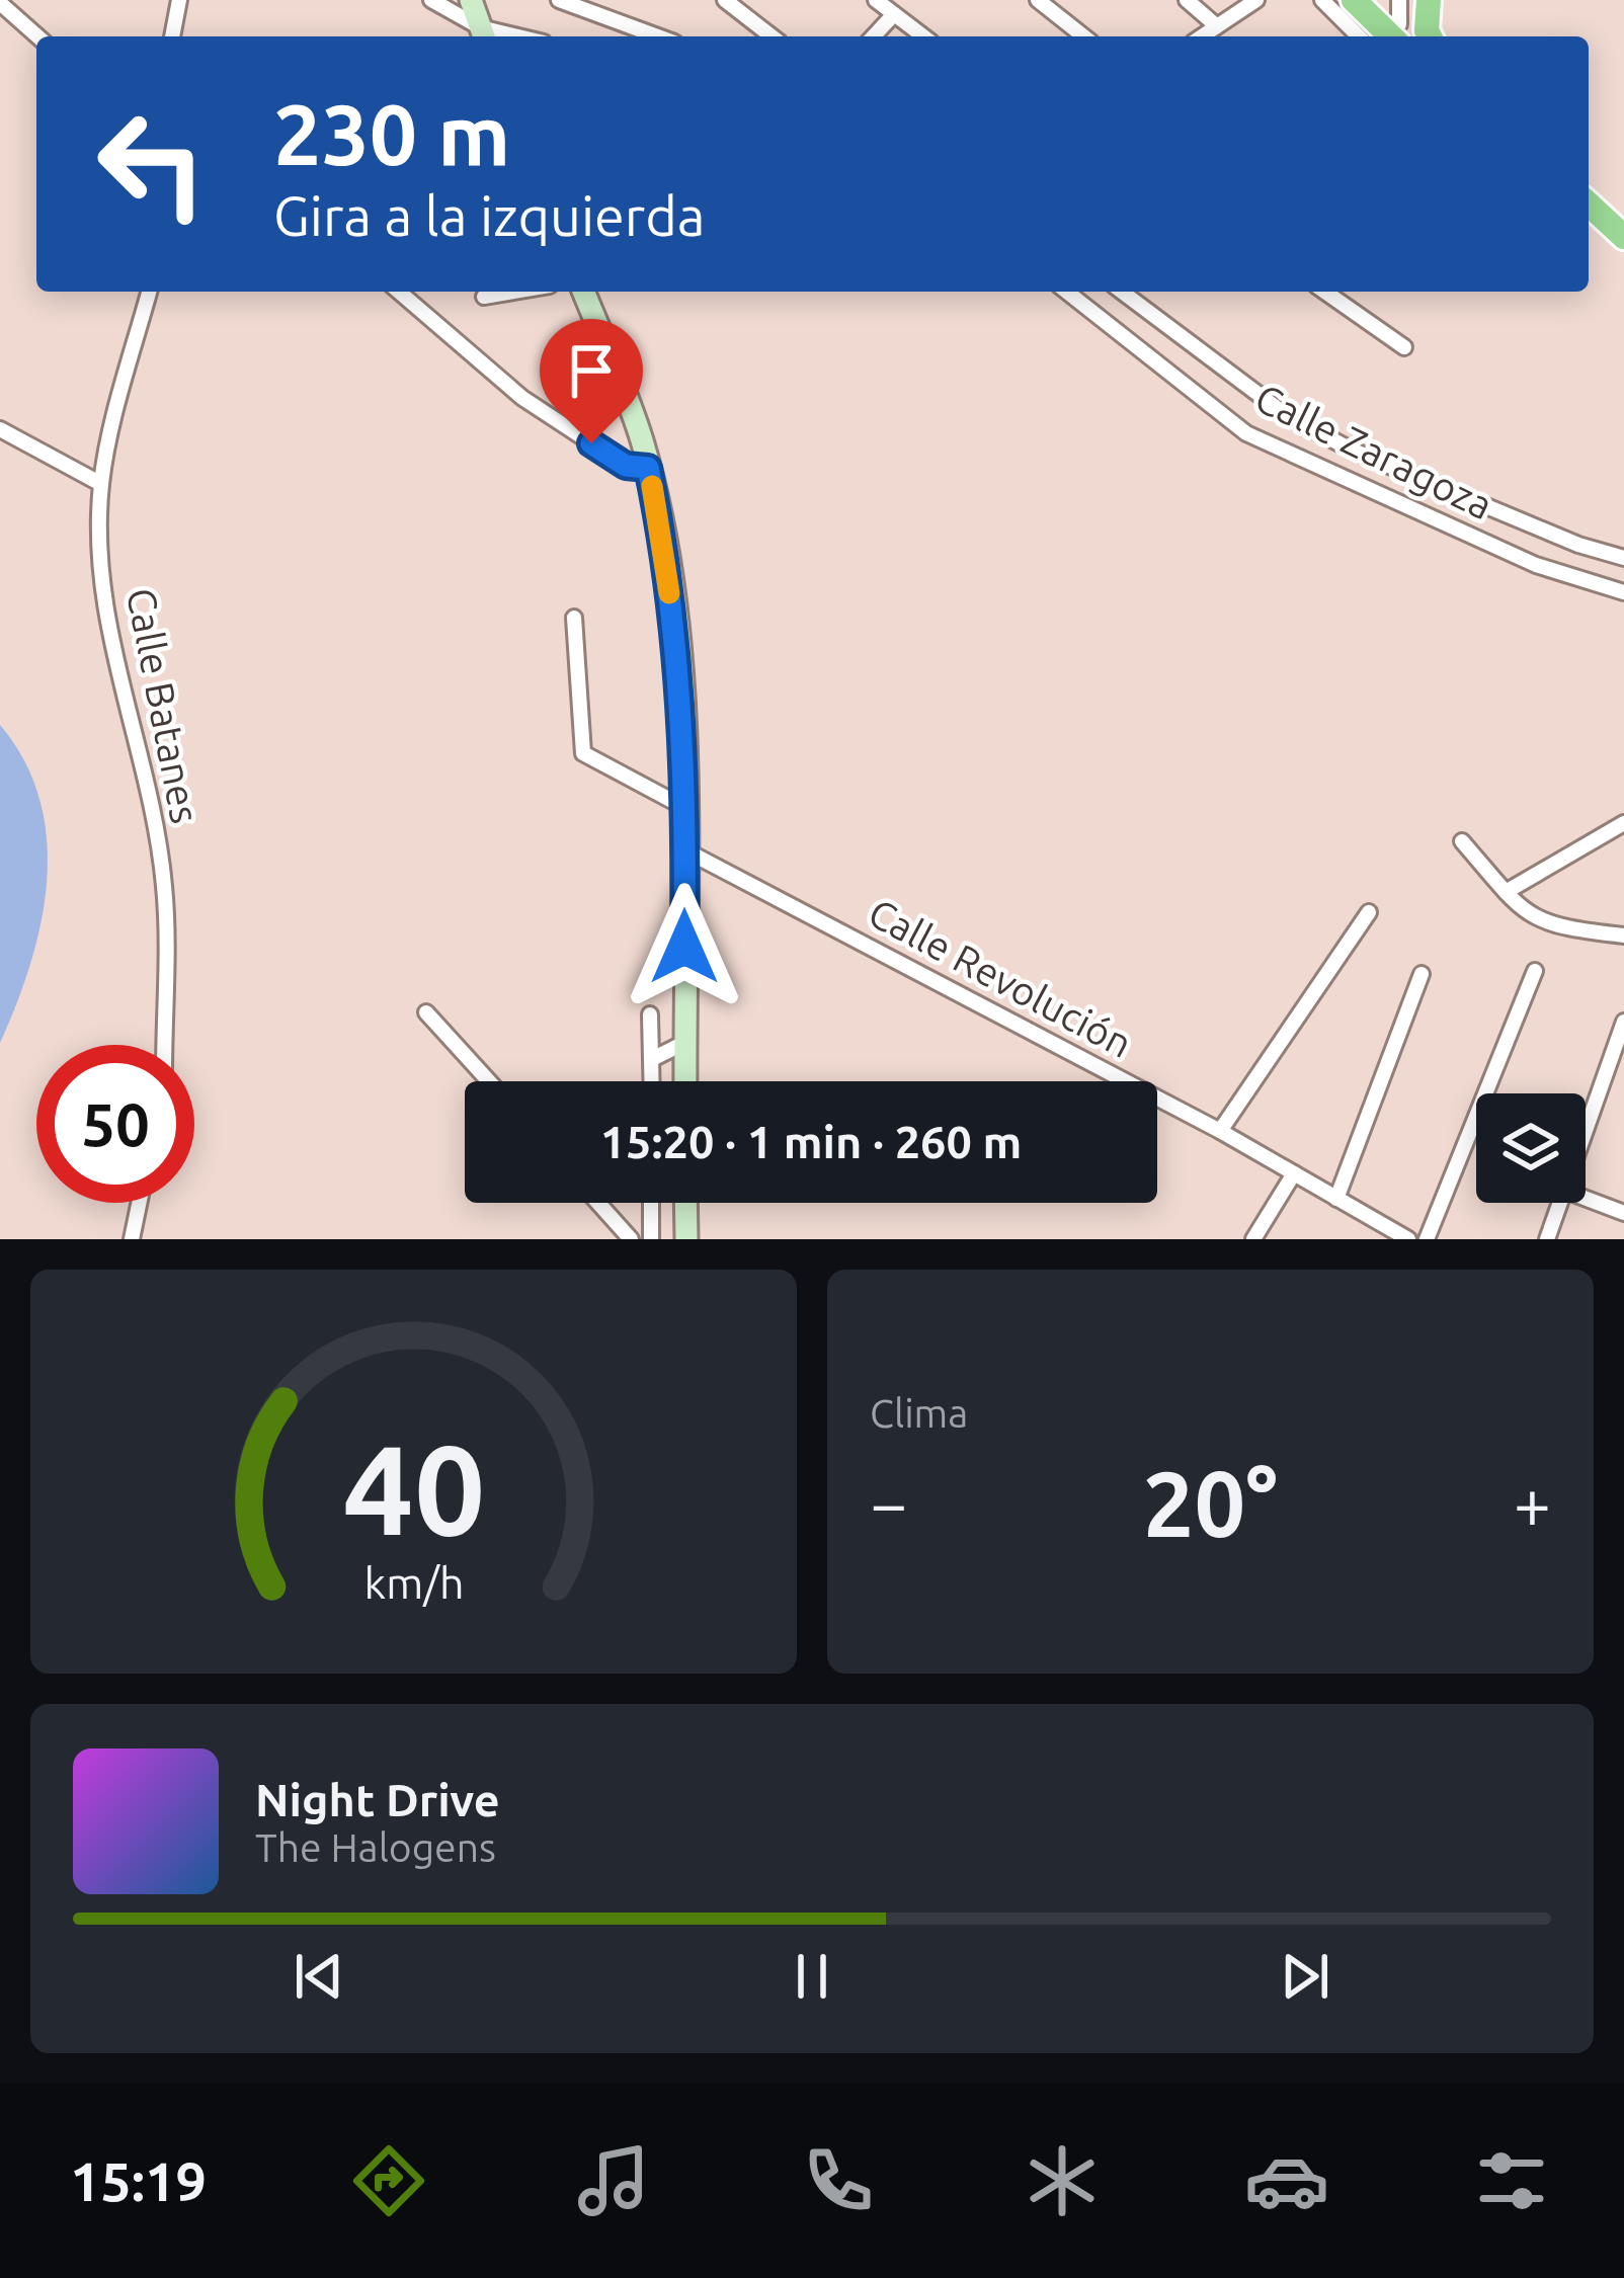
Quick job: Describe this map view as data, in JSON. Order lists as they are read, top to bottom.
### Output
{
  "streets": {
    "street": ["Calle Zaragoza", "Calle Batanes", "Calle Revolución"]
  },
  "page": {
    "turn": ["230 m", "Gira a la izquierda"],
    "limit": "50",
    "trip": "15:20 · 1 min · 260 m",
    "tile": "Clima",
    "heat": ["−", "20°", "+"],
    "song": ["Night Drive", "The Halogens"],
    "tabs": "15:19",
    "gauge": ["40", "km/h"]
  }
}
